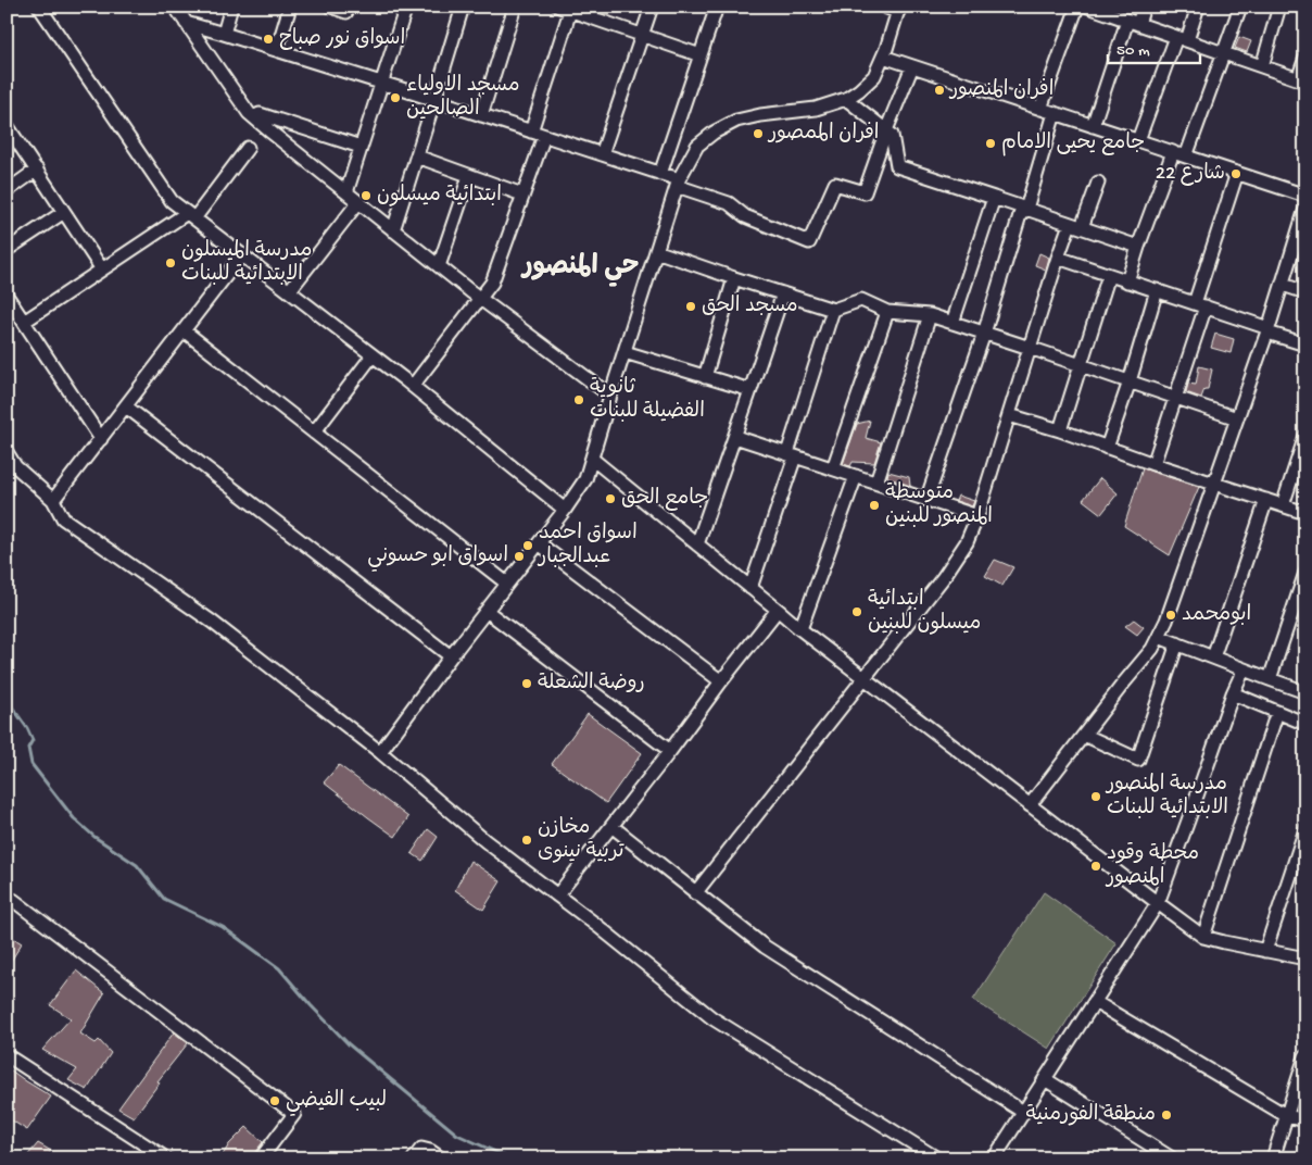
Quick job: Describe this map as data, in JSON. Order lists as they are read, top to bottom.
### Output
{
  "districts": ["حي المنصور"],
  "places": [
    "اسواق نور صباح",
    "افران المنصور",
    "مسجد الاولياء الصالحين",
    "افران الممصور",
    "جامع يحيى الامام",
    "شارع 22",
    "ابتدائية ميسلون",
    "مدرسة الميسلون الابتدائية للبنات",
    "مسجد الحق",
    "ثانوية الفضيلة للبنات",
    "جامع الحق",
    "متوسطة المنصور للبنين",
    "اسواق احمد عبدالجبار",
    "اسواق ابو حسوني",
    "ابتدائية ميسلون للبنين",
    "ابومحمد",
    "روضة الشعلة",
    "مدرسة المنصور الابتدائية للبنات",
    "مخازن تربية نينوى",
    "محطة وقود المنصور",
    "لبيب الفيضي",
    "منطقة الفورمنية"
  ],
  "scale_bar": "50 m"
}
